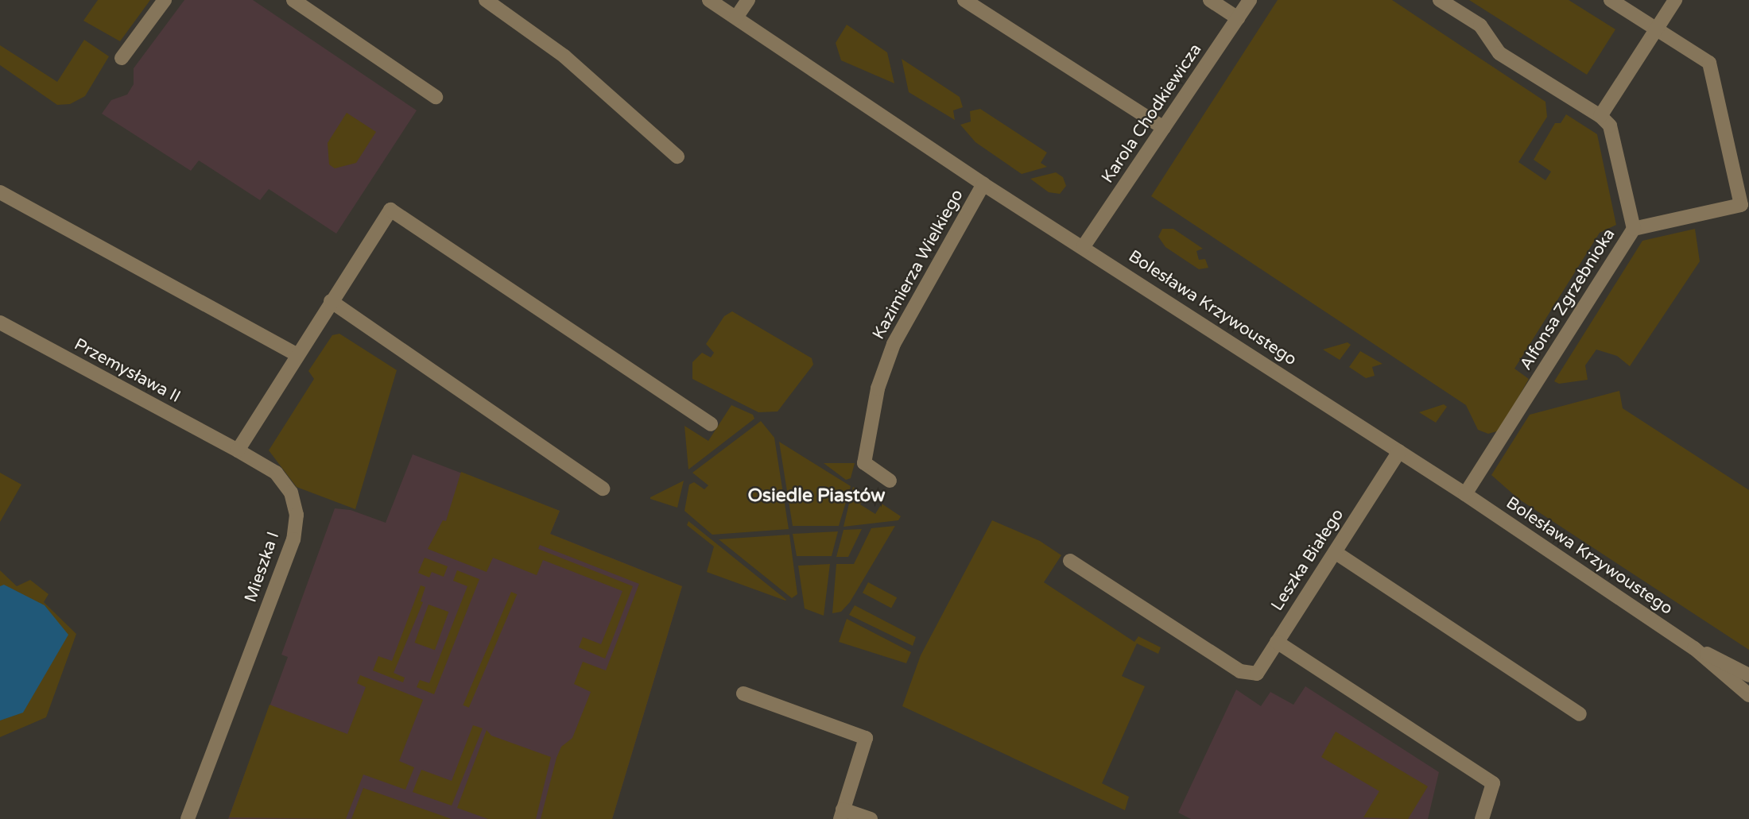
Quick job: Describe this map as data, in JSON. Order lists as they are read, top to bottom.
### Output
{
  "streets": {
    "street": [
      "Karola Chodkiewicza",
      "Kazimierza Wielkiego",
      "Alfonsa Zgrzebnioka",
      "Bolesława Krzywoustego",
      "Przemysława II",
      "Leszka Białego",
      "Mieszka I"
    ]
  },
  "crossings": [
    ["Karola Chodkiewicza", "Bolesława Krzywoustego"],
    ["Kazimierza Wielkiego", "Bolesława Krzywoustego"],
    ["Alfonsa Zgrzebnioka", "Bolesława Krzywoustego"],
    ["Bolesława Krzywoustego", "Leszka Białego"],
    ["Przemysława II", "Mieszka I"]
  ],
  "districts": ["Osiedle Piastów"]
}
